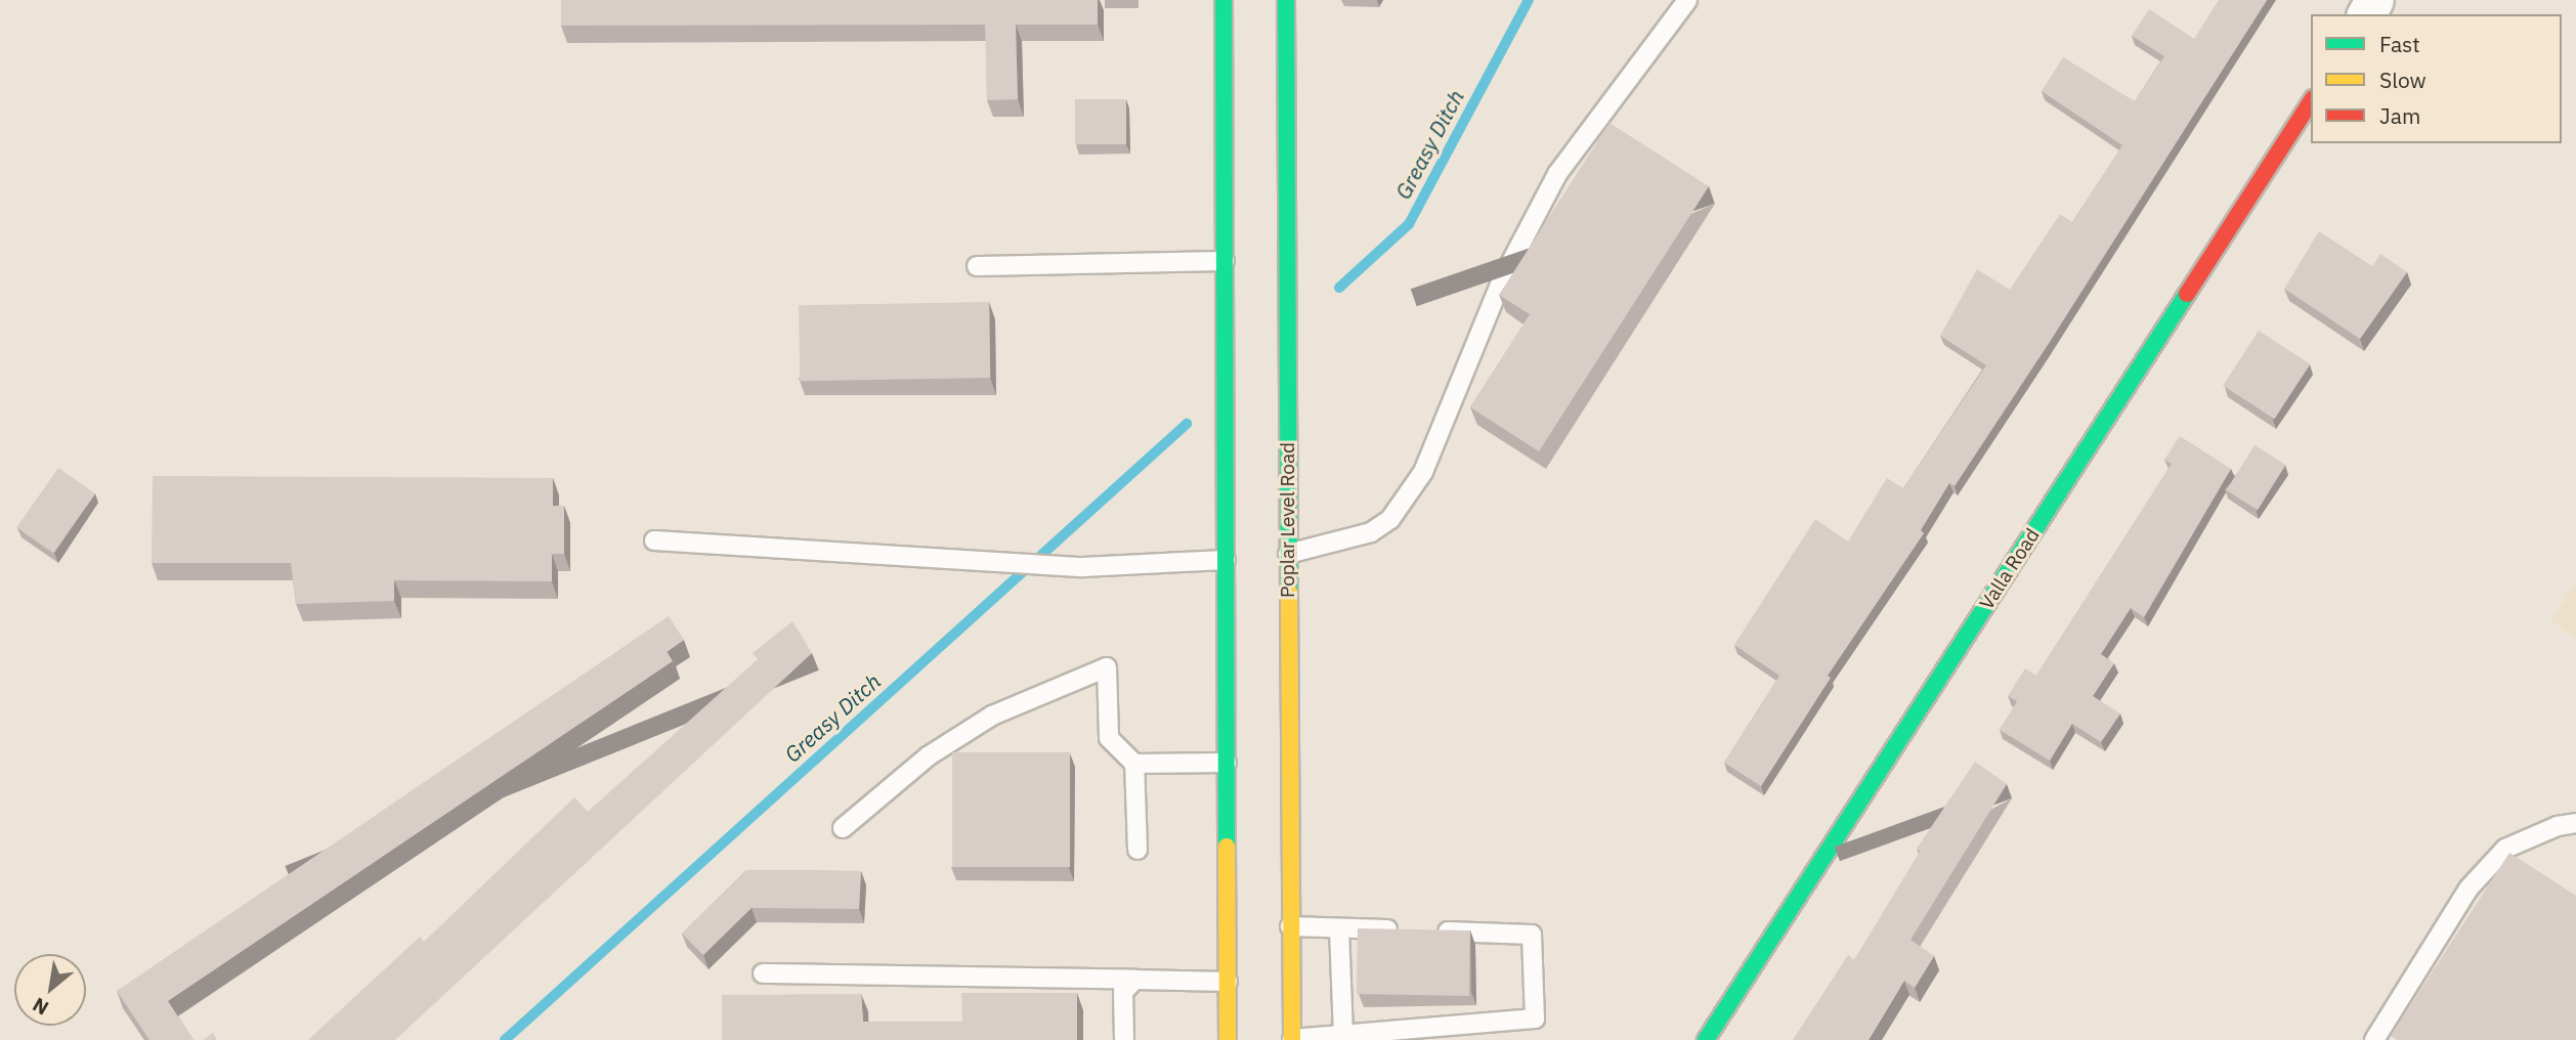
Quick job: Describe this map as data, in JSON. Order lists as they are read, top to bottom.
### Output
{
  "streets": {
    "main road": ["Poplar Level Road", "Valla Road"]
  },
  "water": ["Greasy Ditch"],
  "legend": ["Fast", "Slow", "Jam"],
  "north": "bottom left"
}
